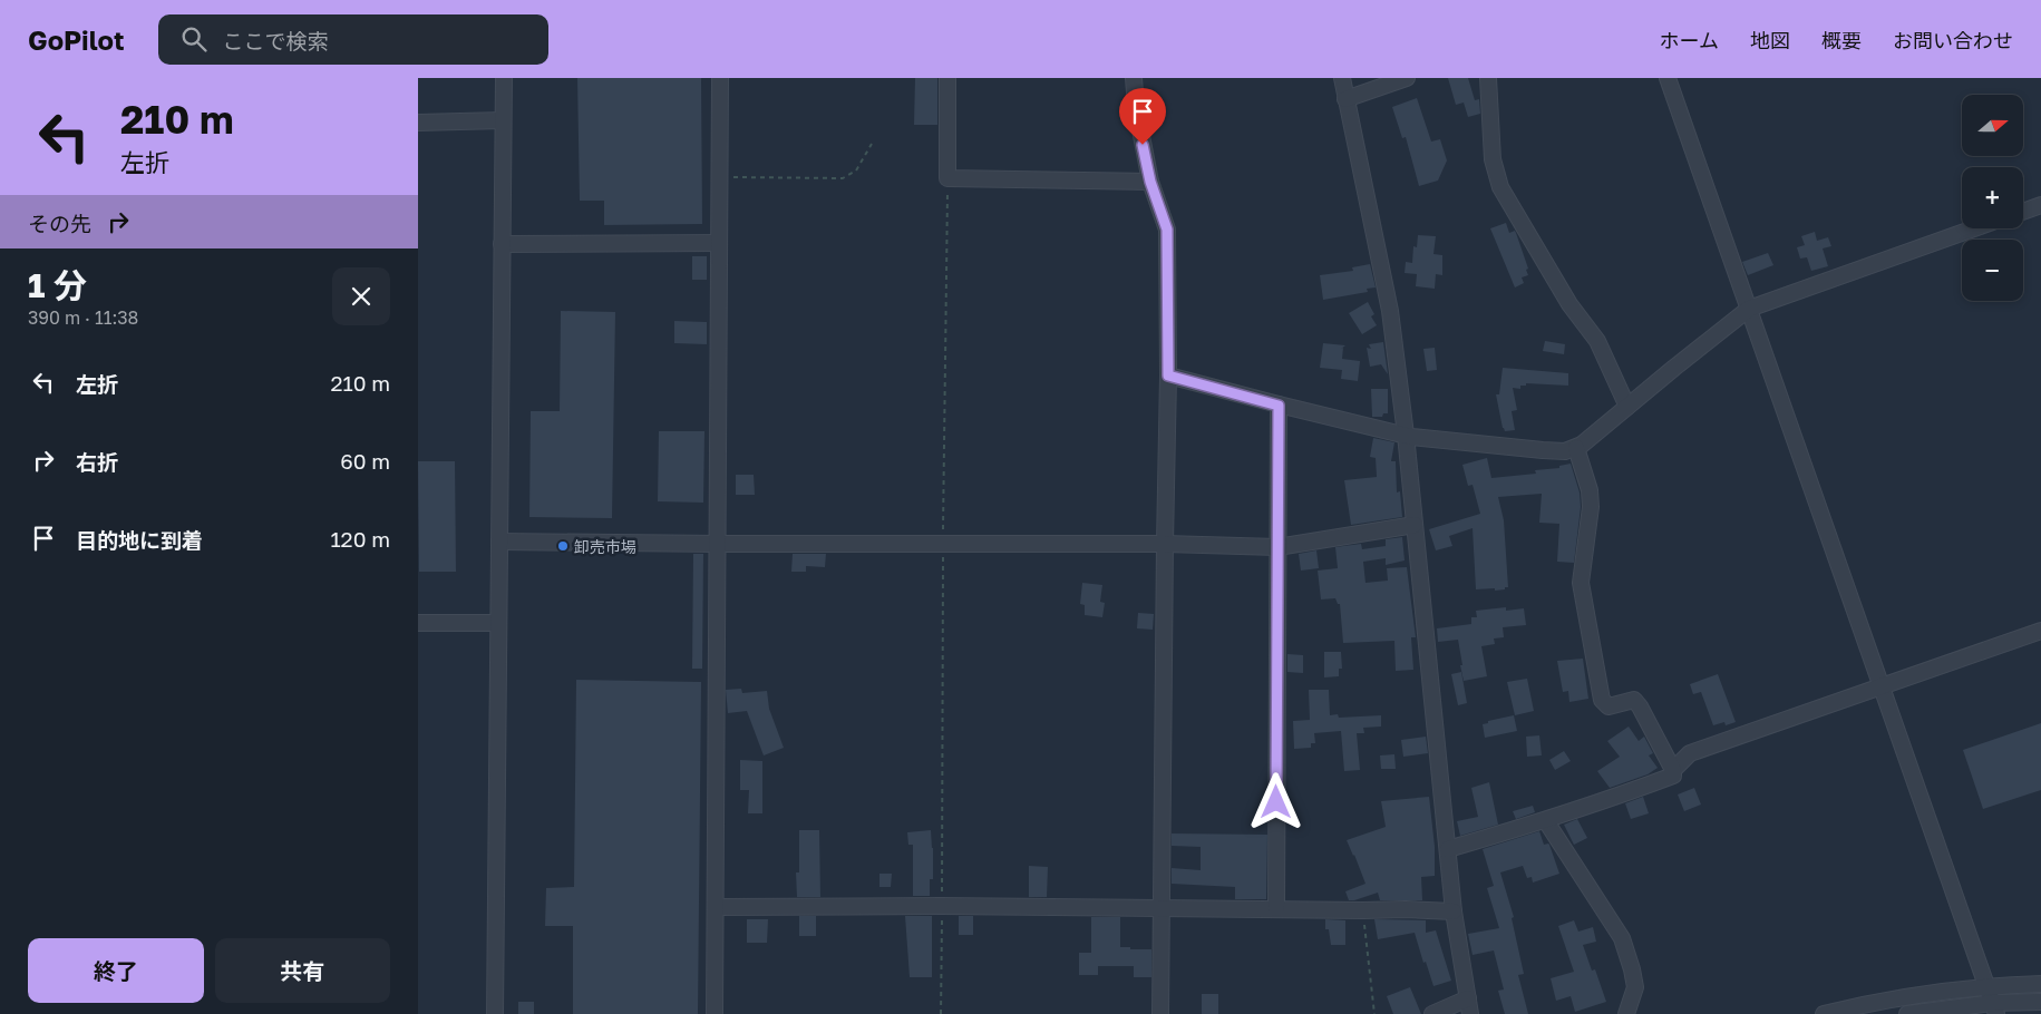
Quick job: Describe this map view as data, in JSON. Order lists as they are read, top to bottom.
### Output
{
  "places": ["卸売市場"],
  "north": "right",
  "page": {
    "header": "GoPilot",
    "search": "ここで検索",
    "nav": [
      "ホーム",
      "地図",
      "概要",
      "お問い合わせ"
    ],
    "turn": ["210 m", "左折"],
    "map_buttons": ["+", "−"],
    "then": "その先",
    "heading": ["1 分", "390 m · 11:38"],
    "list": [
      {
        "name": "左折",
        "value": "210 m"
      },
      {
        "name": "右折",
        "value": "60 m"
      },
      {
        "name": "目的地に到着",
        "value": "120 m"
      }
    ],
    "buttons": ["終了", "共有"]
  }
}
